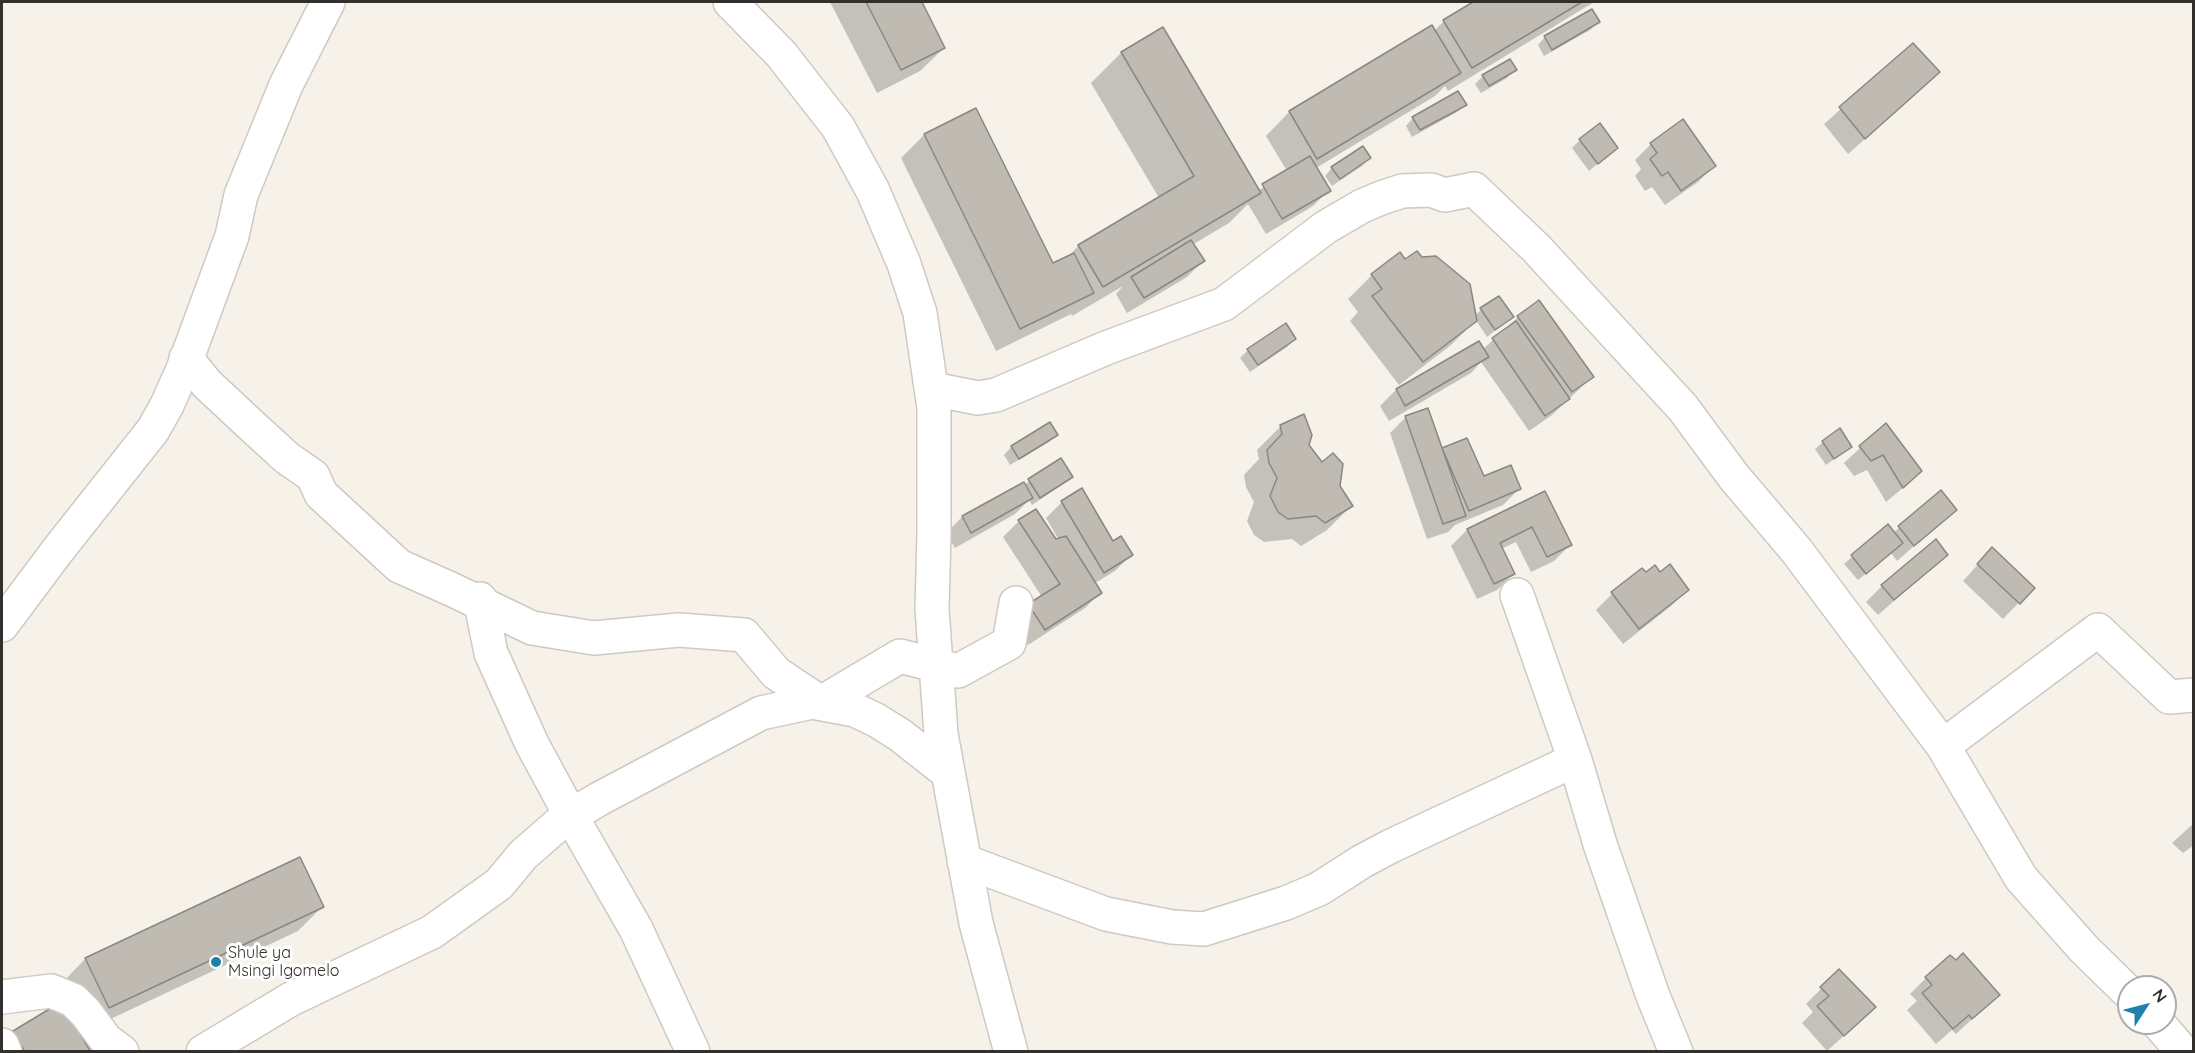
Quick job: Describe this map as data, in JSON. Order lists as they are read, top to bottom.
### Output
{
  "places": ["Shule ya Msingi Igomelo"],
  "north": "top right"
}
